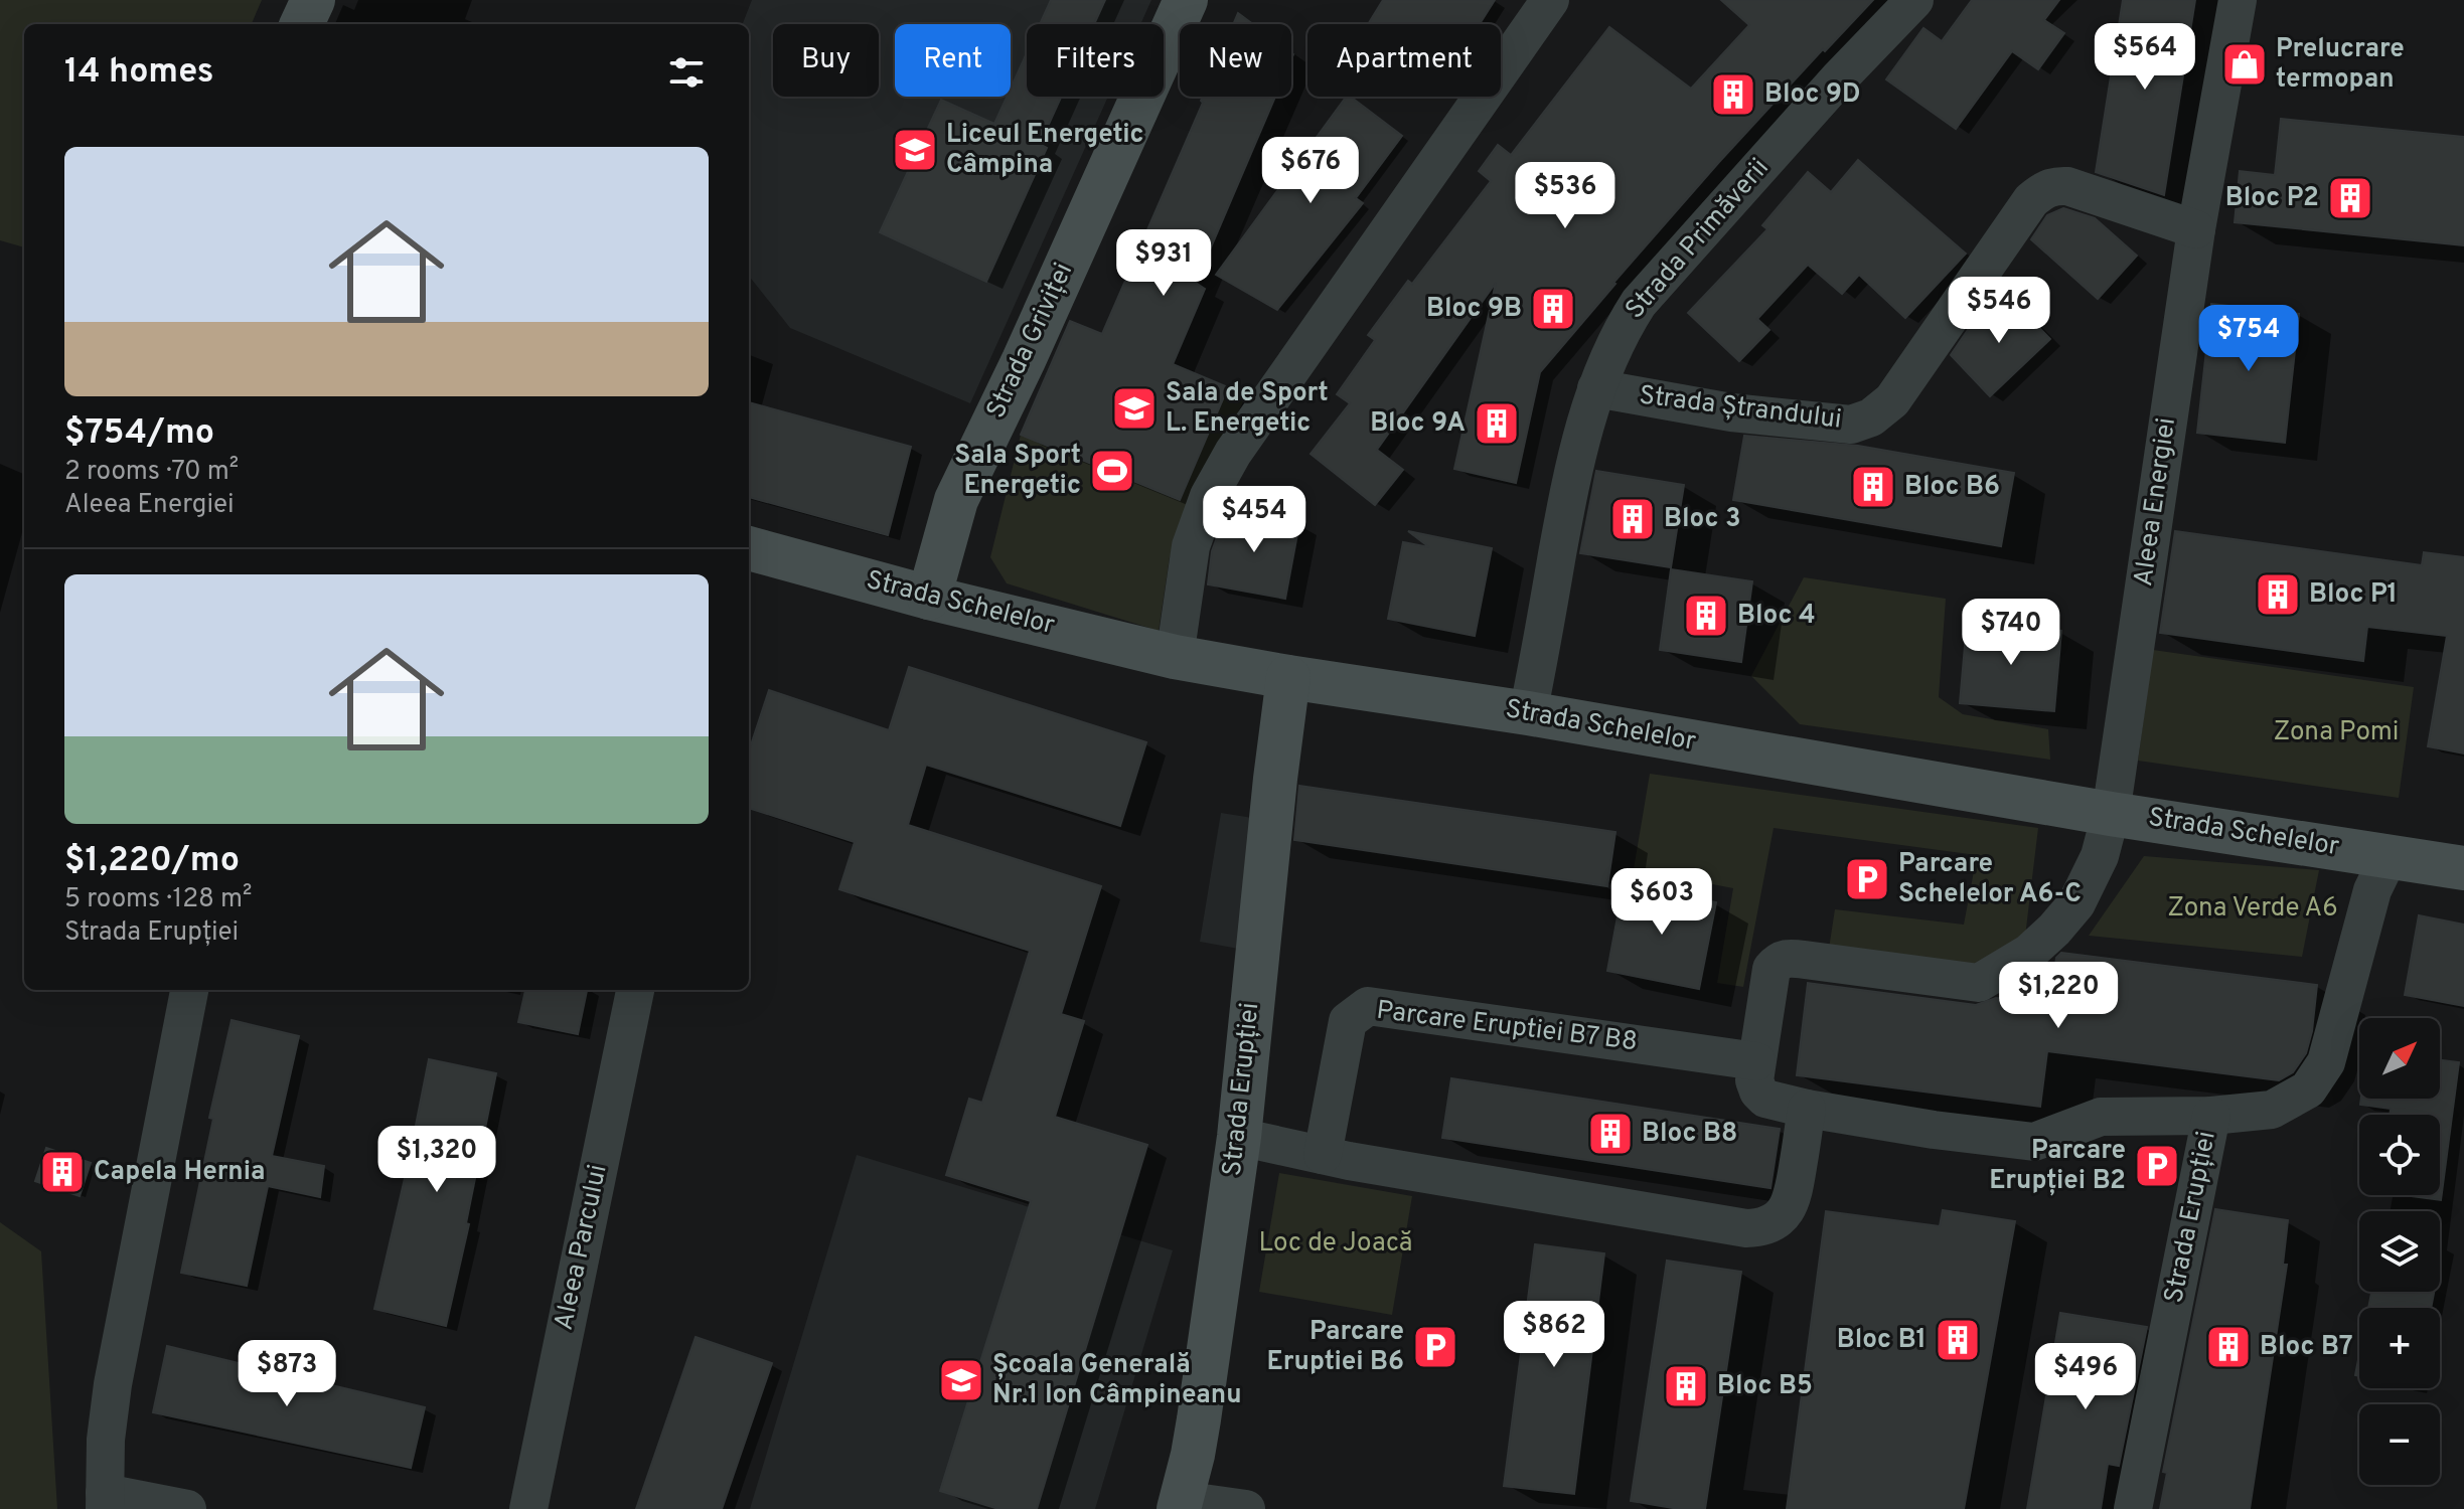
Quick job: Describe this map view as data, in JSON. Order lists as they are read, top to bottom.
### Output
{
  "streets": {
    "main road": ["Strada Griviței", "Strada Schelelor", "Strada Erupției"],
    "street": [
      "Strada Primăverii",
      "Strada Ștrandului",
      "Aleea Energiei",
      "Parcare Eruptiei B7 B8",
      "Aleea Parcului"
    ]
  },
  "crossings": [
    ["Strada Primăverii", "Strada Ștrandului"],
    ["Strada Primăverii", "Strada Schelelor"],
    ["Strada Griviței", "Strada Schelelor"],
    ["Strada Ștrandului", "Aleea Energiei"],
    ["Aleea Energiei", "Strada Schelelor"],
    ["Aleea Energiei", "Parcare Eruptiei B7 B8"],
    ["Strada Schelelor", "Strada Erupției"]
  ],
  "parks": ["Zona Pomi", "Zona Verde A6", "Loc de Joacă"],
  "places": {
    "shop": ["Prelucrare termopan"],
    "building": [
      "Bloc 9D",
      "Bloc P2",
      "Bloc 9B",
      "Bloc 9A",
      "Bloc B6",
      "Bloc 3",
      "Bloc P1",
      "Bloc 4",
      "Bloc B8",
      "Capela Hernia",
      "Bloc B1",
      "Bloc B7",
      "Bloc B5"
    ],
    "school or university": ["Liceul Energetic Câmpina", "Sala de Sport L. Energetic", "Școala Generală Nr.1 Ion Câmpineanu"],
    "sports": ["Sala Sport Energetic"],
    "parking": ["Parcare Schelelor A6-C", "Parcare Erupției B2", "Parcare Eruptiei B6"]
  },
  "north": "top right",
  "page": {
    "price": [
      "$564",
      "$676",
      "$536",
      "$931",
      "$546",
      "$754",
      "$454",
      "$740",
      "$603",
      "$1,220",
      "$1,320",
      "$862",
      "$873",
      "$496"
    ],
    "chip": [
      "Buy",
      "Rent",
      "Filters",
      "New",
      "Apartment"
    ],
    "heading": "14 homes",
    "list": [
      {
        "name": "$754/mo",
        "note": "2 rooms · 70 m² · Aleea Energiei"
      },
      {
        "name": "$1,220/mo",
        "note": "5 rooms · 128 m² · Strada Erupției"
      }
    ],
    "map_buttons": ["+", "−"]
  }
}
